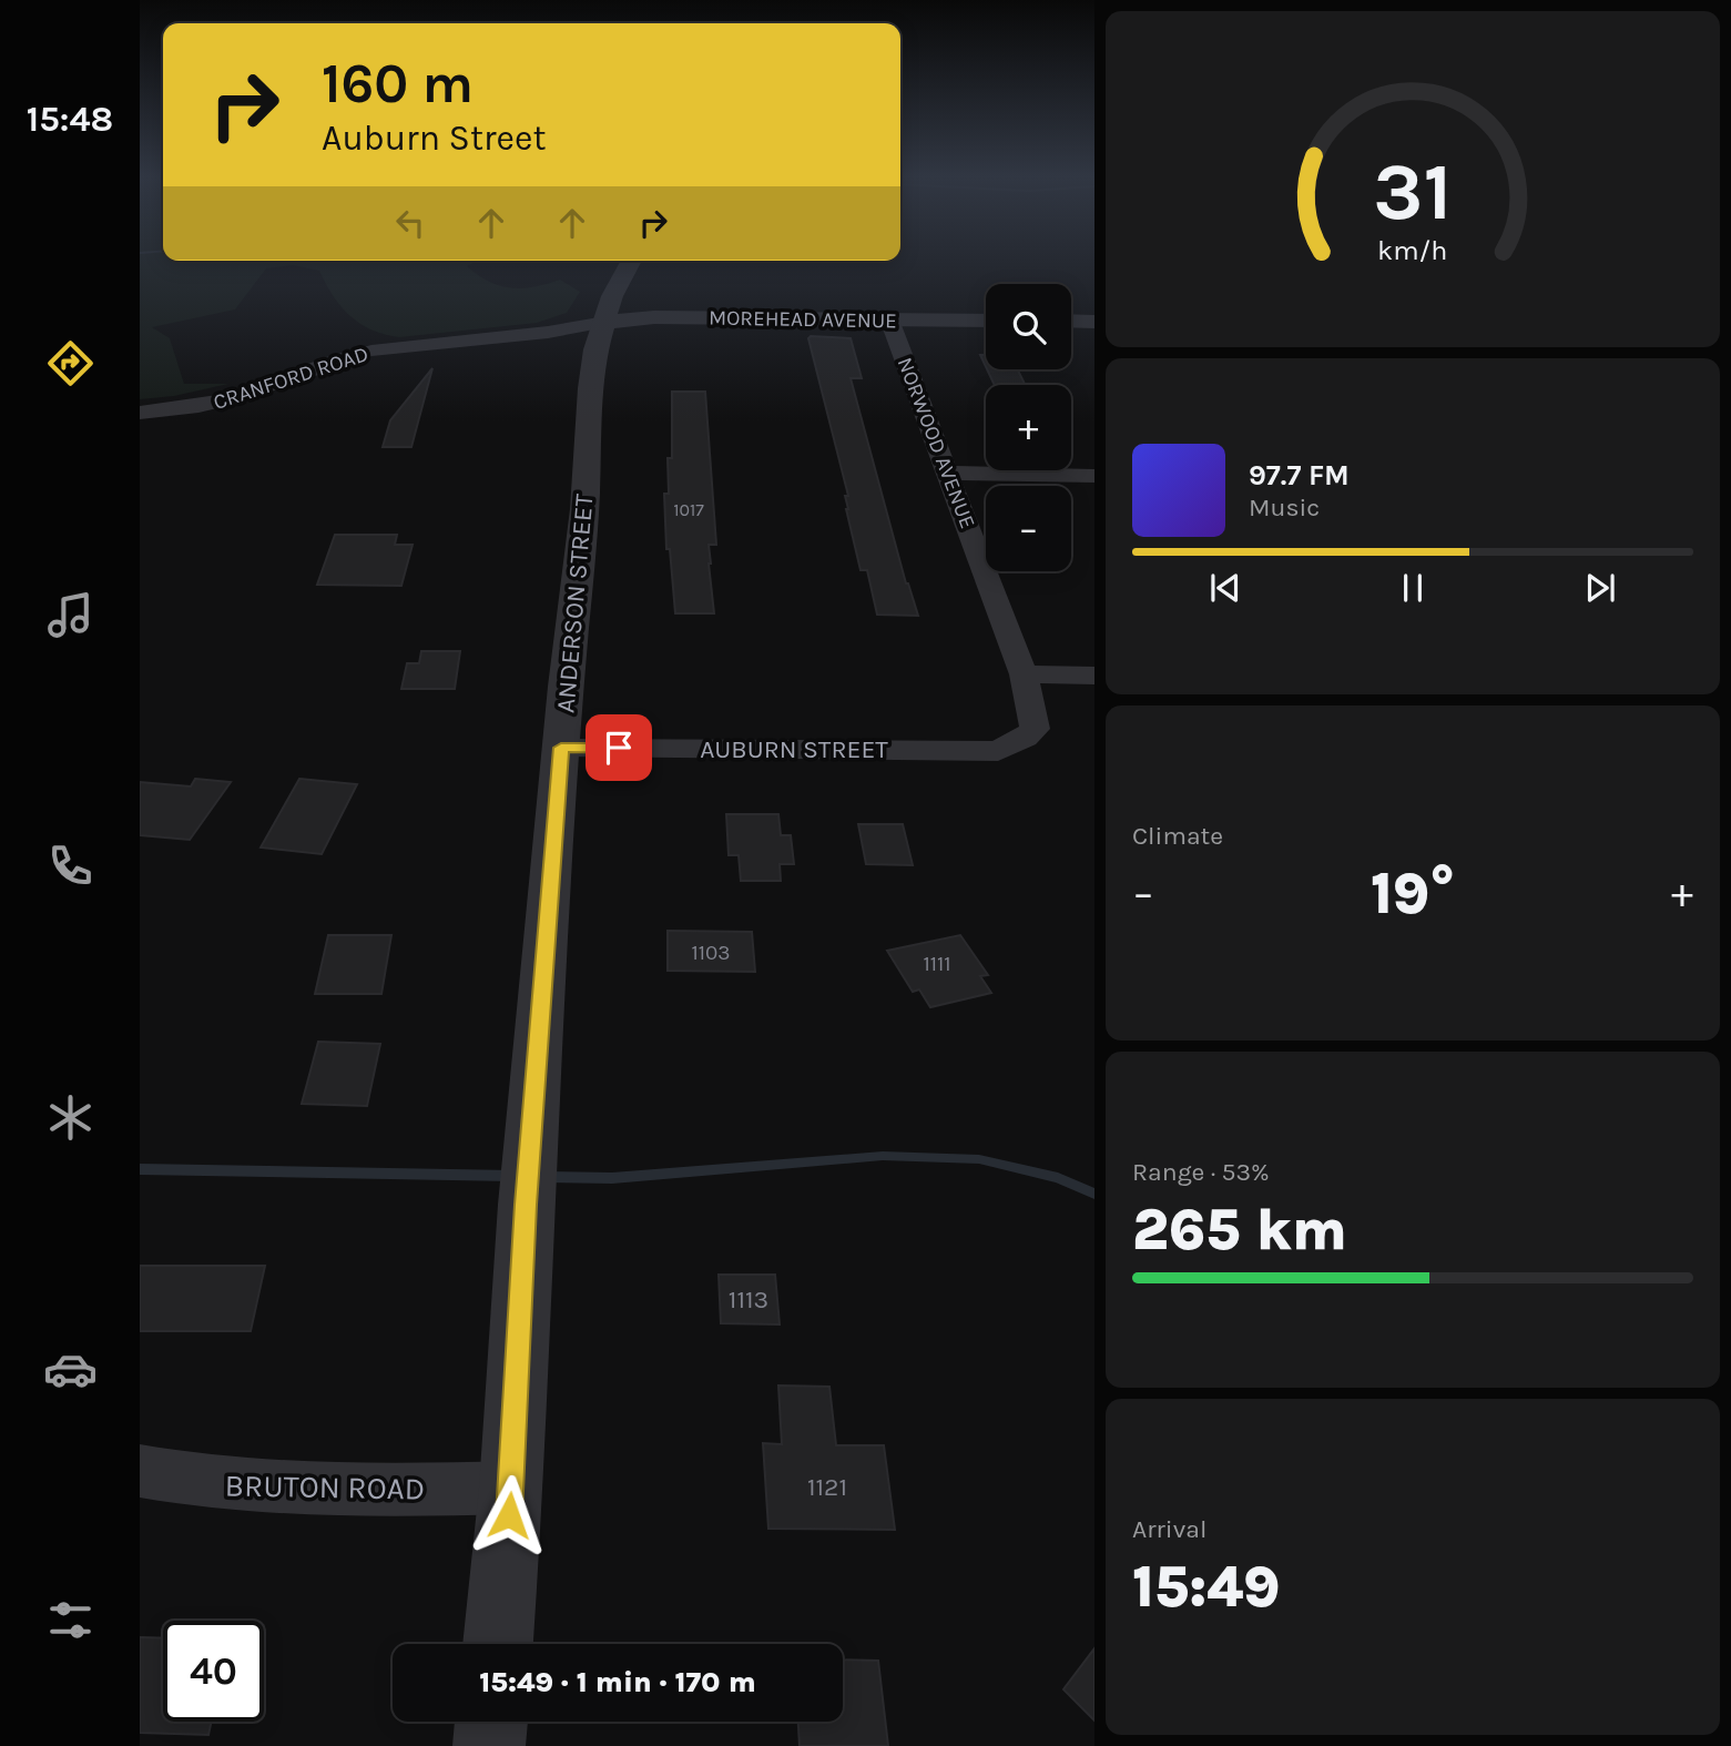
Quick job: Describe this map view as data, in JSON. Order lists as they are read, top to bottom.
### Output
{
  "streets": {
    "street": [
      "MOREHEAD AVENUE",
      "CRANFORD ROAD",
      "NORWOOD AVENUE",
      "ANDERSON STREET",
      "AUBURN STREET",
      "BRUTON ROAD"
    ]
  },
  "crossings": [
    ["MOREHEAD AVENUE", "CRANFORD ROAD"],
    ["MOREHEAD AVENUE", "NORWOOD AVENUE"],
    ["MOREHEAD AVENUE", "ANDERSON STREET"],
    ["CRANFORD ROAD", "ANDERSON STREET"],
    ["NORWOOD AVENUE", "AUBURN STREET"],
    ["ANDERSON STREET", "AUBURN STREET"],
    ["ANDERSON STREET", "BRUTON ROAD"]
  ],
  "house_numbers": [
    "1017",
    "1103",
    "1111",
    "1113",
    "1121"
  ],
  "page": {
    "tabs": "15:48",
    "turn": ["160 m", "Auburn Street"],
    "map_buttons": ["+", "−"],
    "song": ["97.7 FM", "Music"],
    "tile": [
      "Climate",
      ["Range · 53%", "265 km"],
      ["Arrival", "15:49"]
    ],
    "heat": ["−", "19°", "+"],
    "limit": "40",
    "trip": "15:49 · 1 min · 170 m",
    "gauge": ["31", "km/h"]
  }
}
